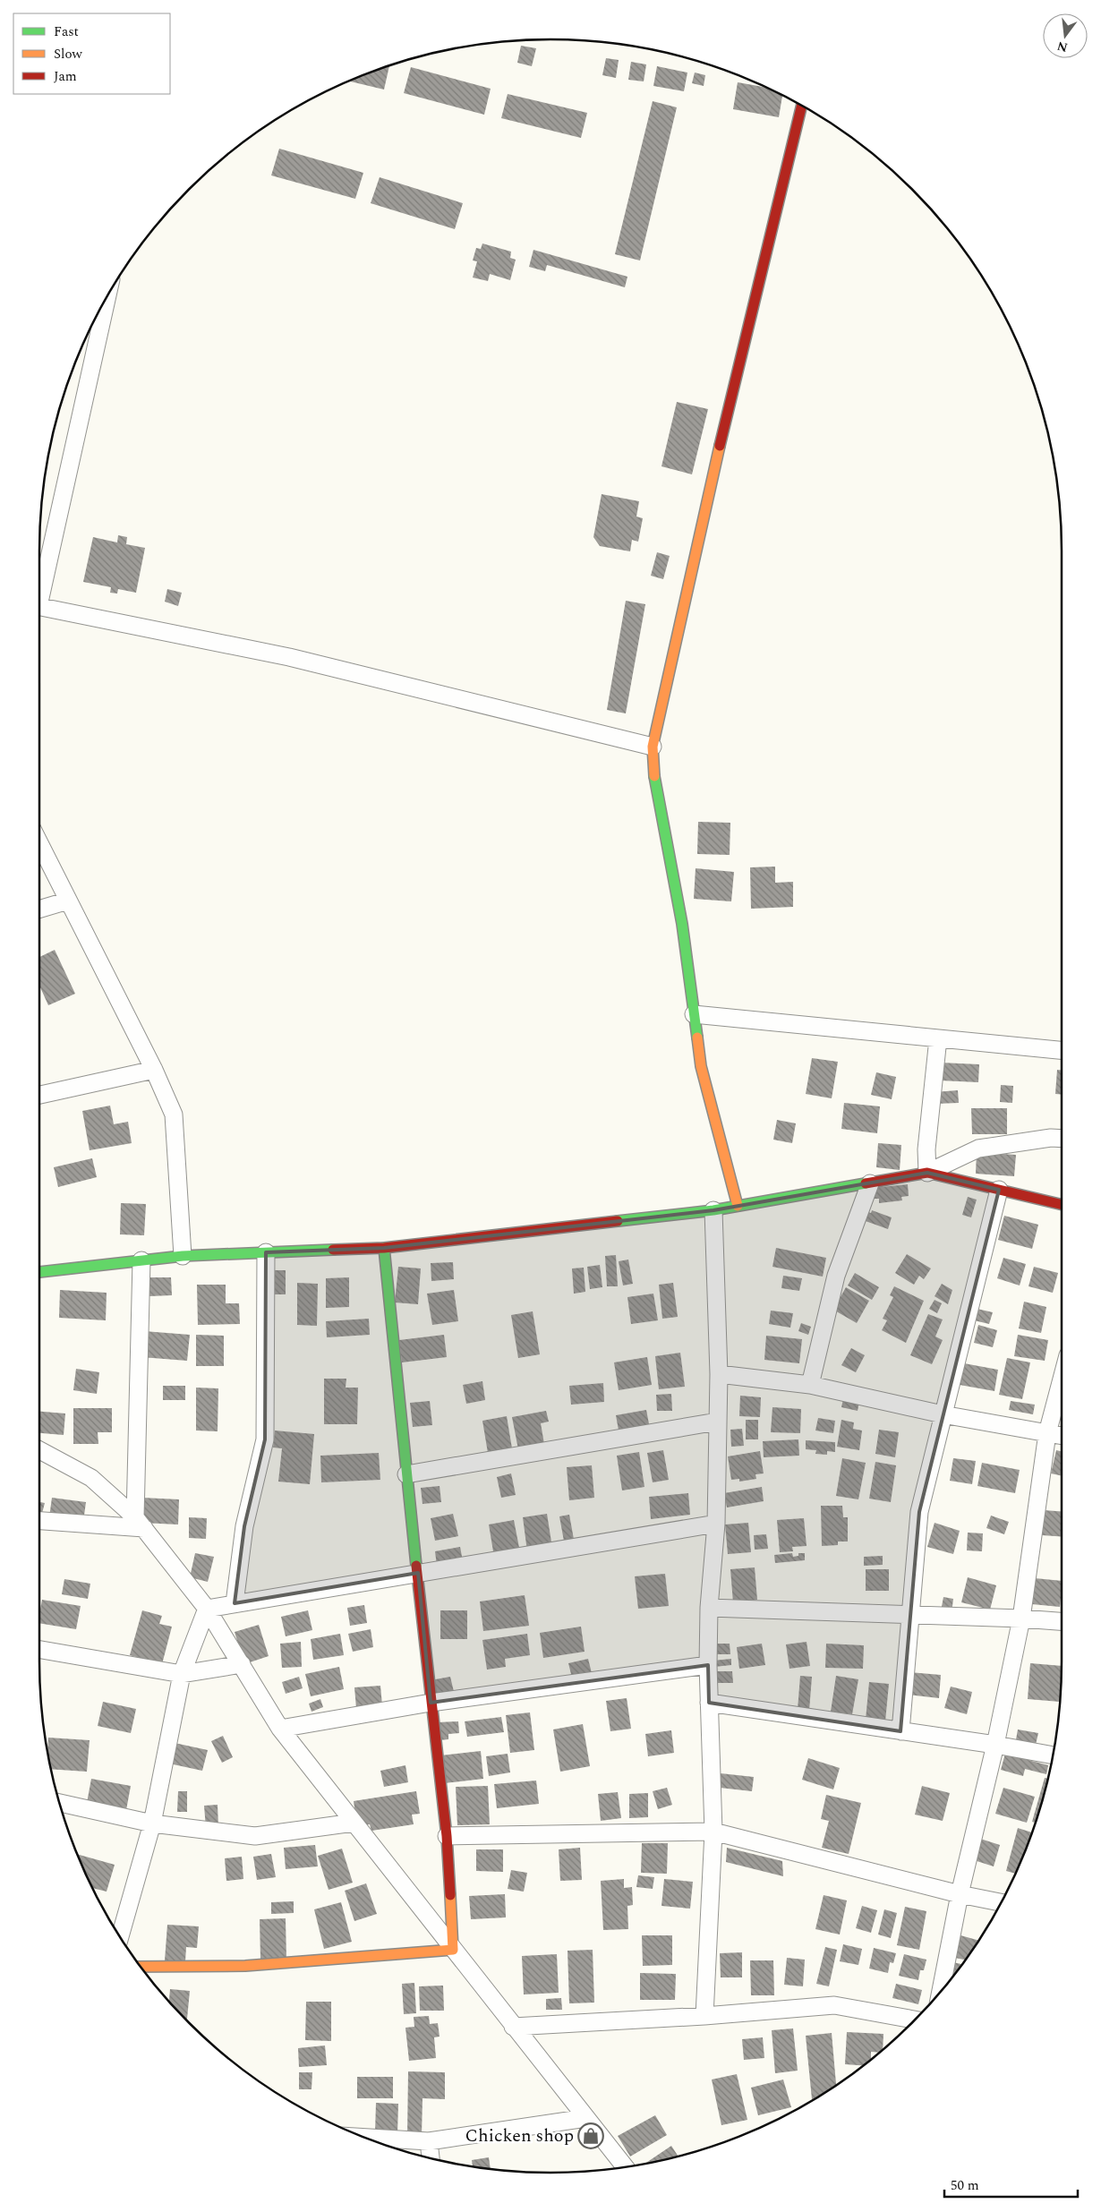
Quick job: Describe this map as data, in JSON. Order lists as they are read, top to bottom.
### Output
{
  "places": {
    "shop": ["Chicken shop"]
  },
  "legend": ["Fast", "Slow", "Jam"],
  "scale_bar": "50 m",
  "north": "bottom"
}
